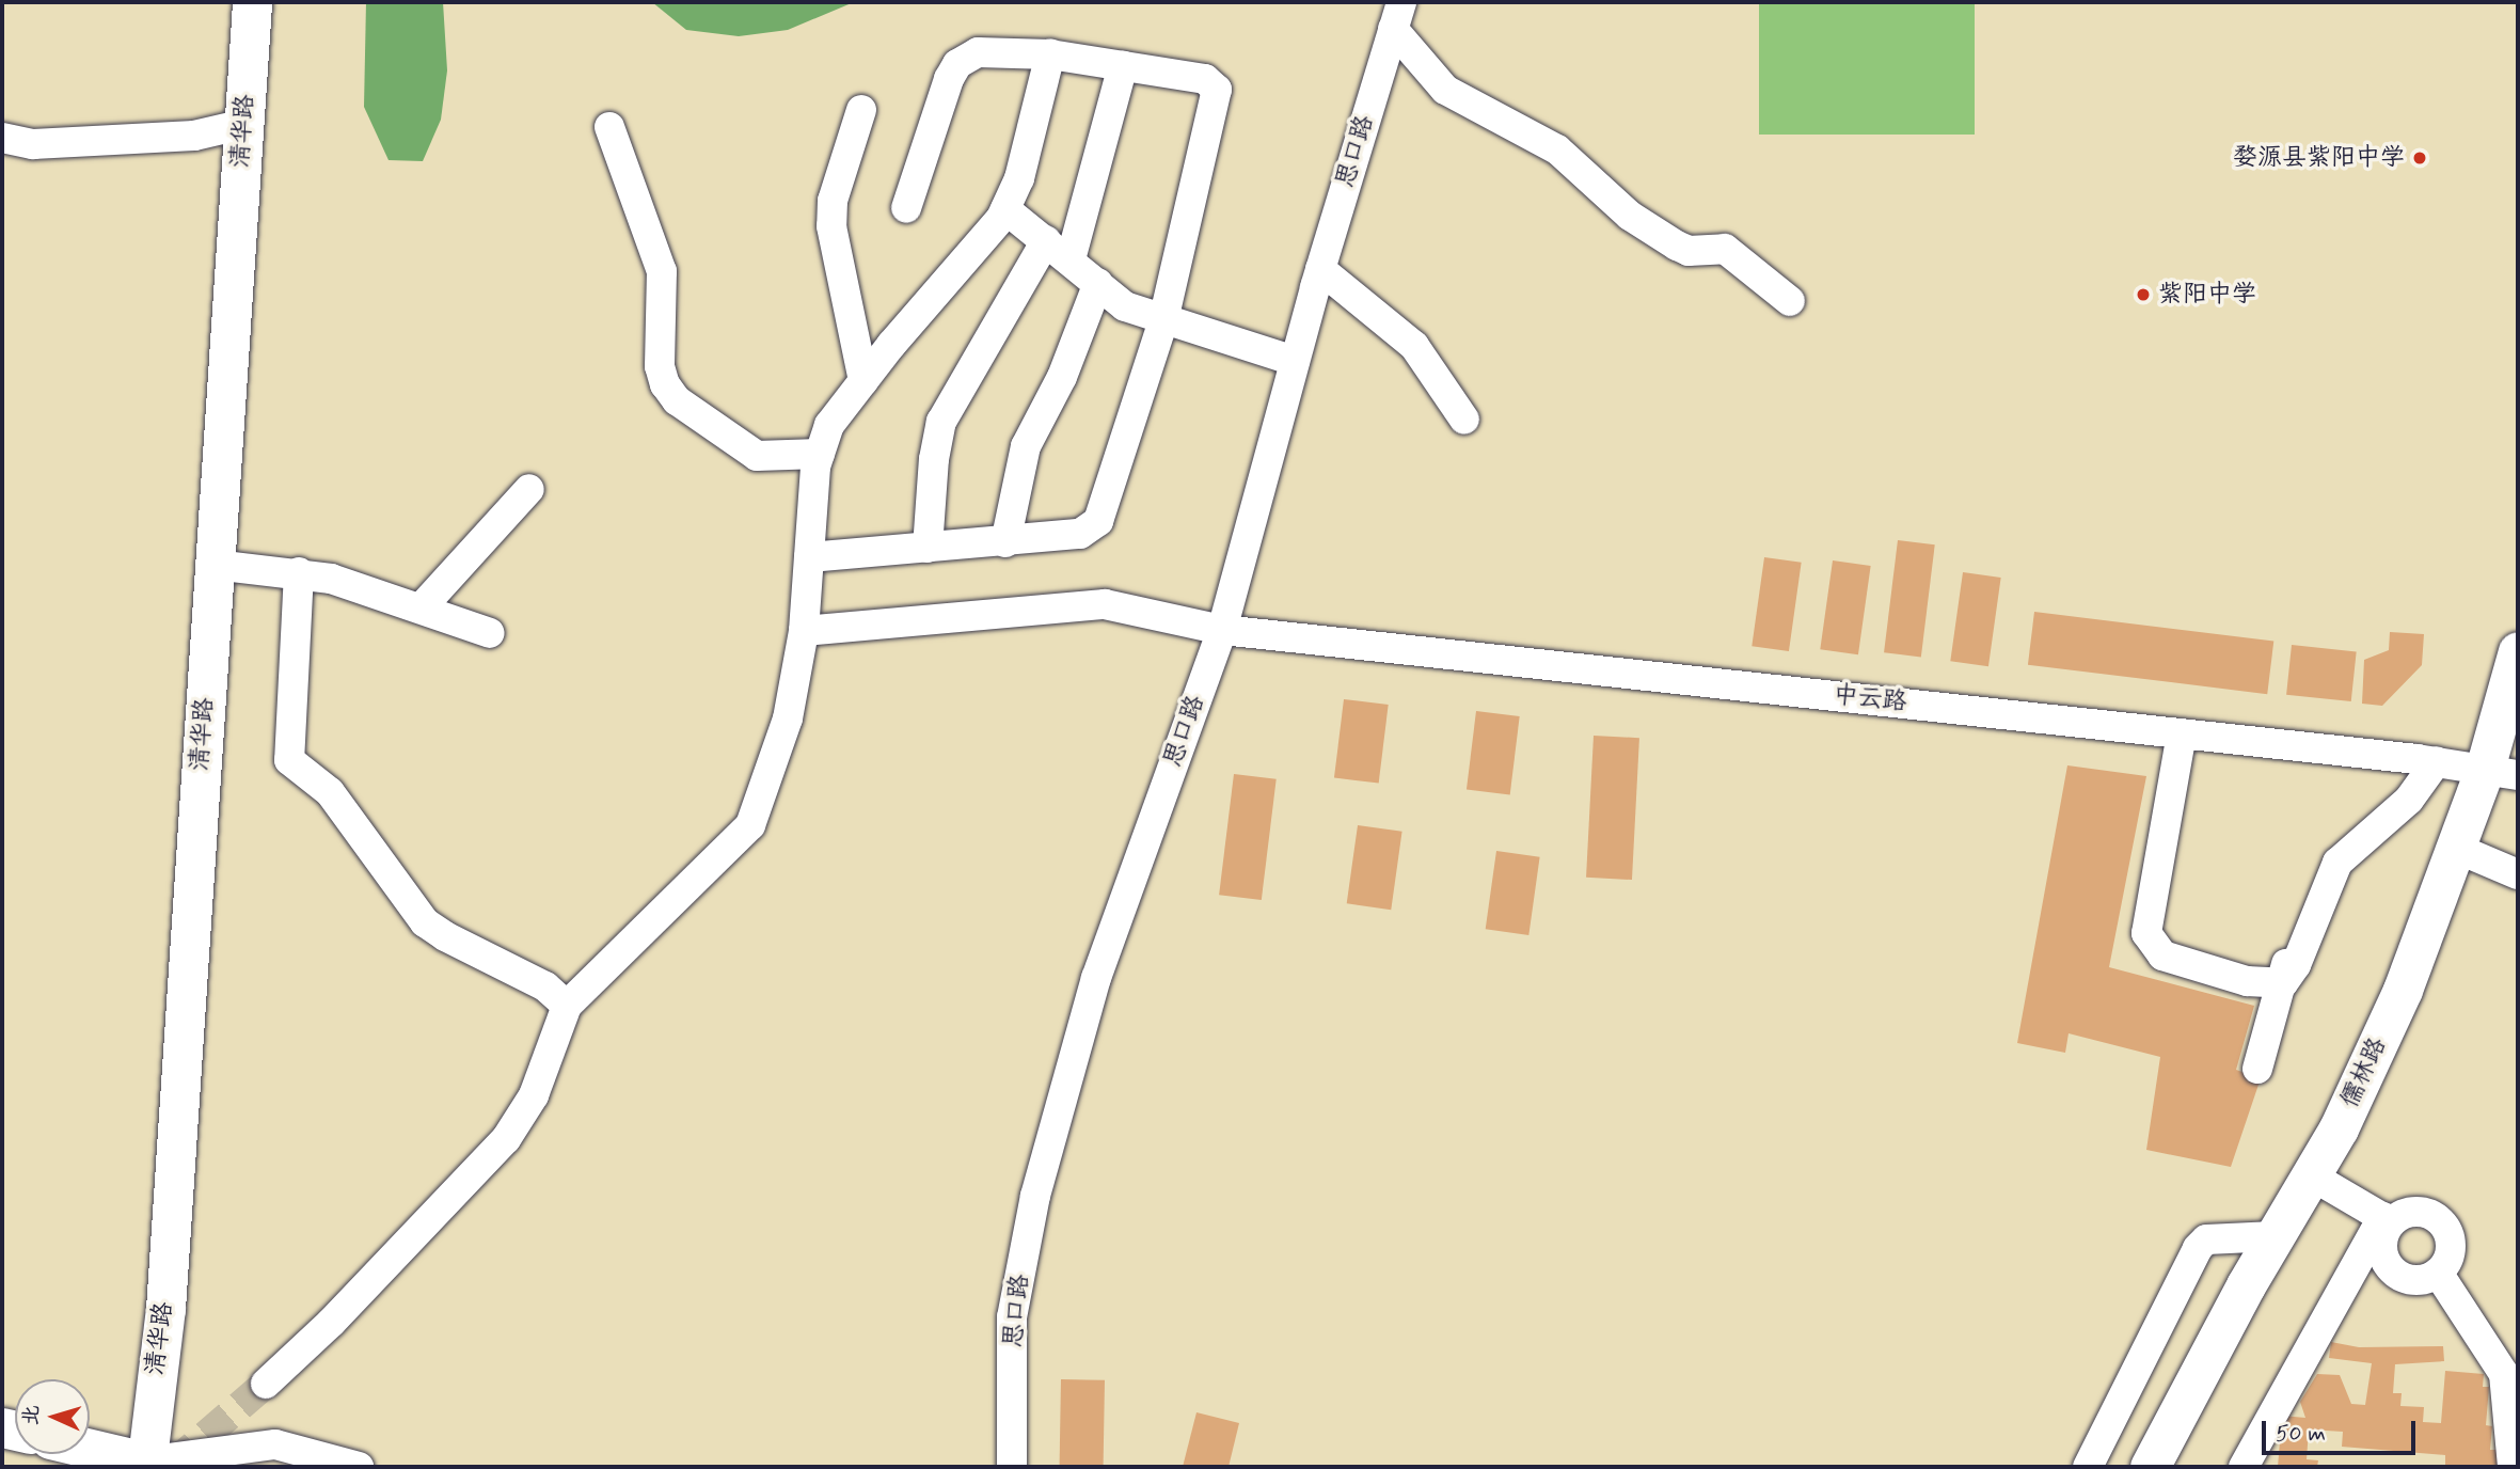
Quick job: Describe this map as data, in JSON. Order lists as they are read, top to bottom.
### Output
{
  "streets": {
    "main road": ["清华路", "儒林路"],
    "street": ["思口路", "中云路"]
  },
  "crossings": [
    ["思口路", "中云路"],
    ["中云路", "儒林路"]
  ],
  "places": ["婺源县紫阳中学", "紫阳中学"],
  "scale_bar": "50 m",
  "north": "left"
}
